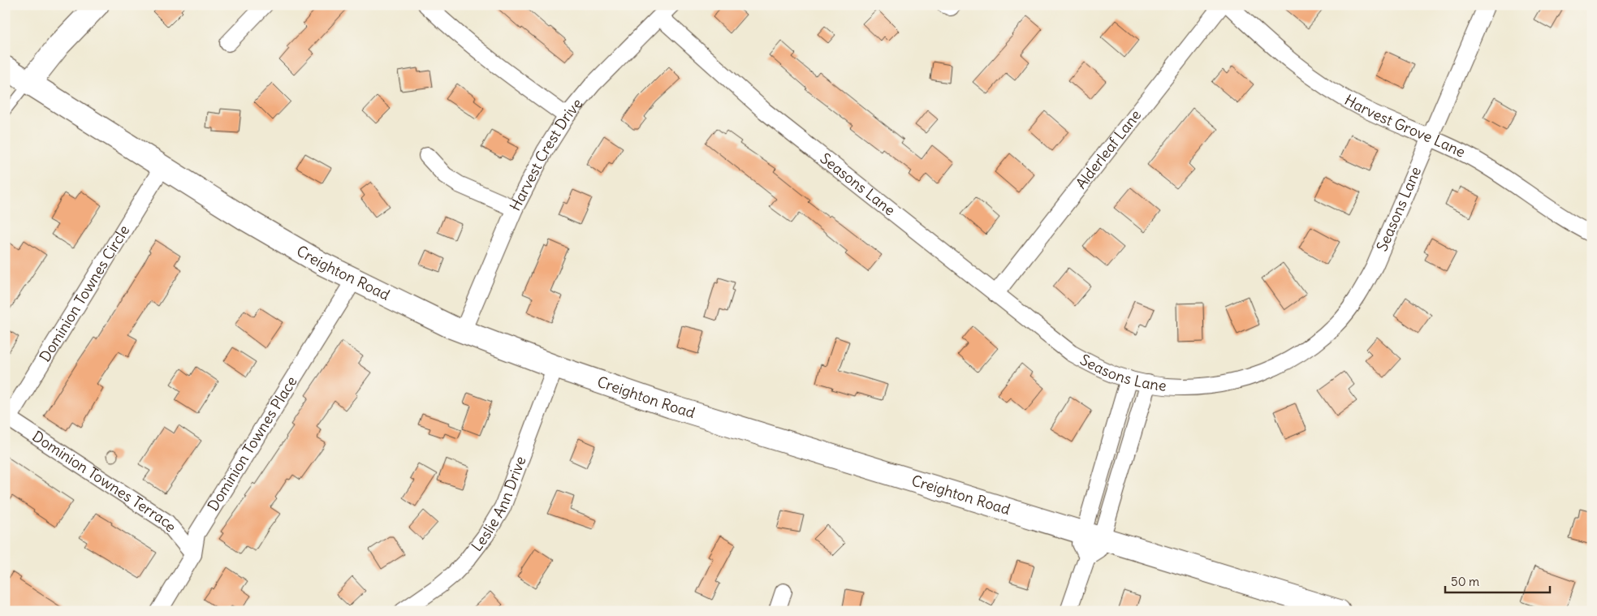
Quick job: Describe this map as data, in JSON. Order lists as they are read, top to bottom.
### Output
{
  "streets": {
    "main road": ["Creighton Road"],
    "street": [
      "Harvest Grove Lane",
      "Alderleaf Lane",
      "Harvest Crest Drive",
      "Seasons Lane",
      "Dominion Townes Circle",
      "Dominion Townes Place",
      "Dominion Townes Terrace",
      "Leslie Ann Drive"
    ]
  },
  "crossings": [
    ["Harvest Grove Lane", "Seasons Lane"],
    ["Alderleaf Lane", "Seasons Lane"],
    ["Harvest Crest Drive", "Seasons Lane"],
    ["Harvest Crest Drive", "Creighton Road"],
    ["Creighton Road", "Dominion Townes Circle"],
    ["Creighton Road", "Dominion Townes Place"],
    ["Creighton Road", "Leslie Ann Drive"],
    ["Dominion Townes Circle", "Dominion Townes Terrace"],
    ["Dominion Townes Place", "Dominion Townes Terrace"]
  ],
  "scale_bar": "50 m"
}
